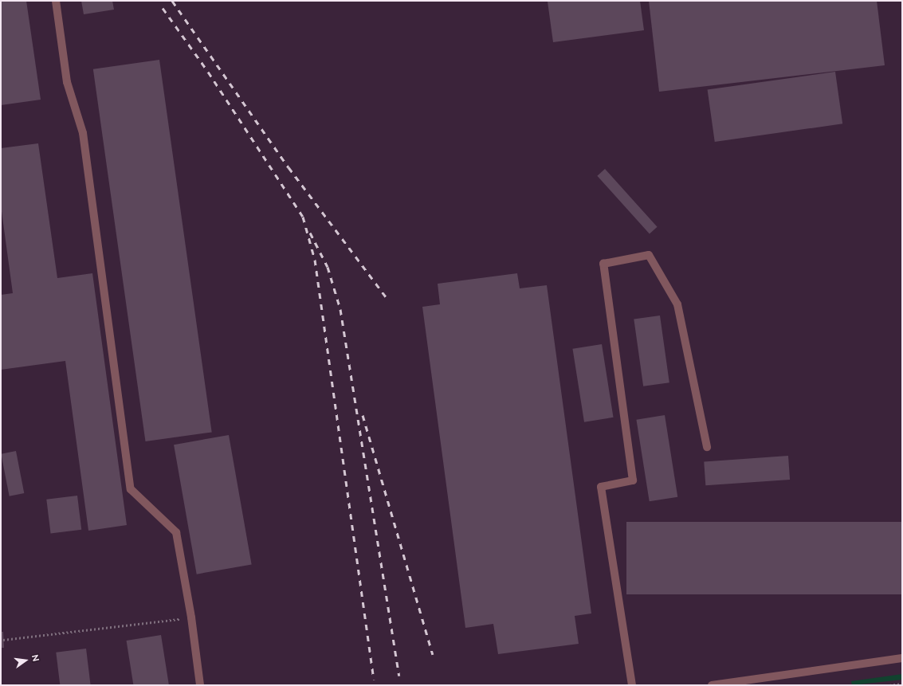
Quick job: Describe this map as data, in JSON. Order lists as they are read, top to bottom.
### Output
{
  "north": "right"
}
